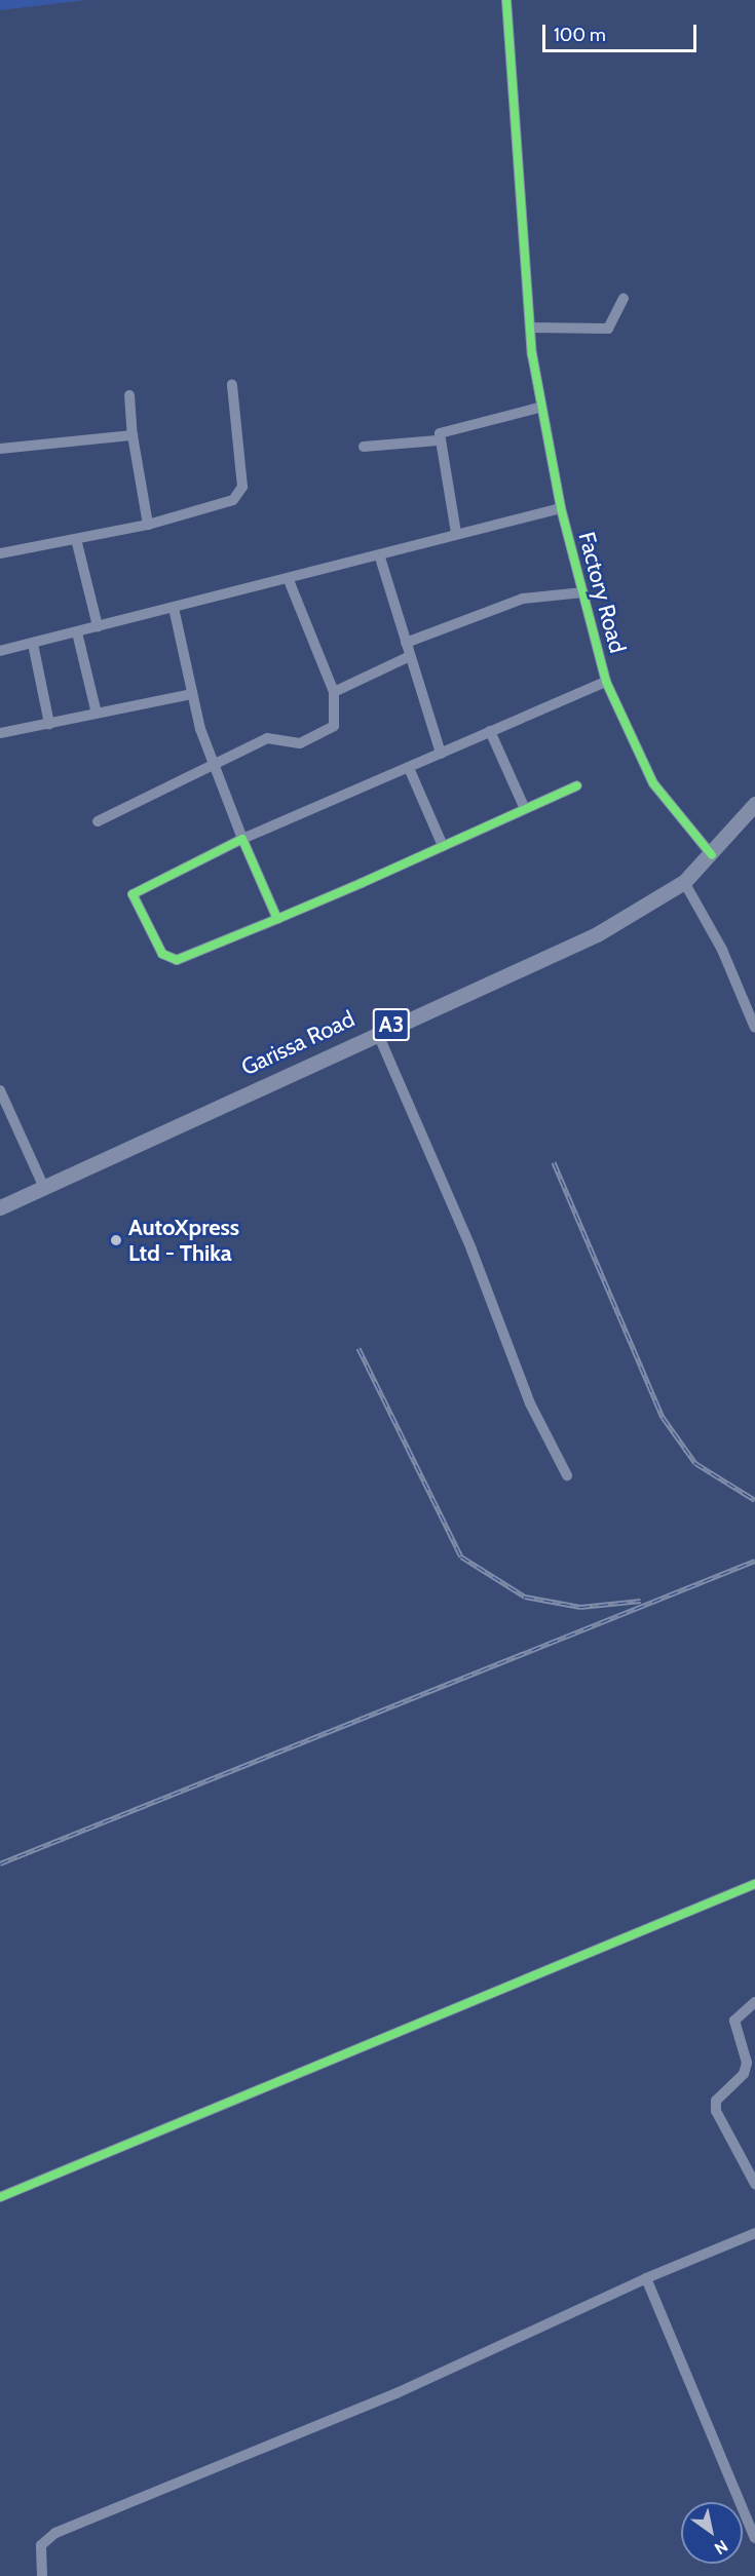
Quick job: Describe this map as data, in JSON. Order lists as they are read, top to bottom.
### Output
{
  "streets": {
    "highway": ["A3", "Garissa Road"],
    "street": ["Factory Road"]
  },
  "crossings": [
    ["Factory Road", "Garissa Road"]
  ],
  "places": ["AutoXpress Ltd - Thika"],
  "scale_bar": "100 m",
  "north": "bottom right"
}
